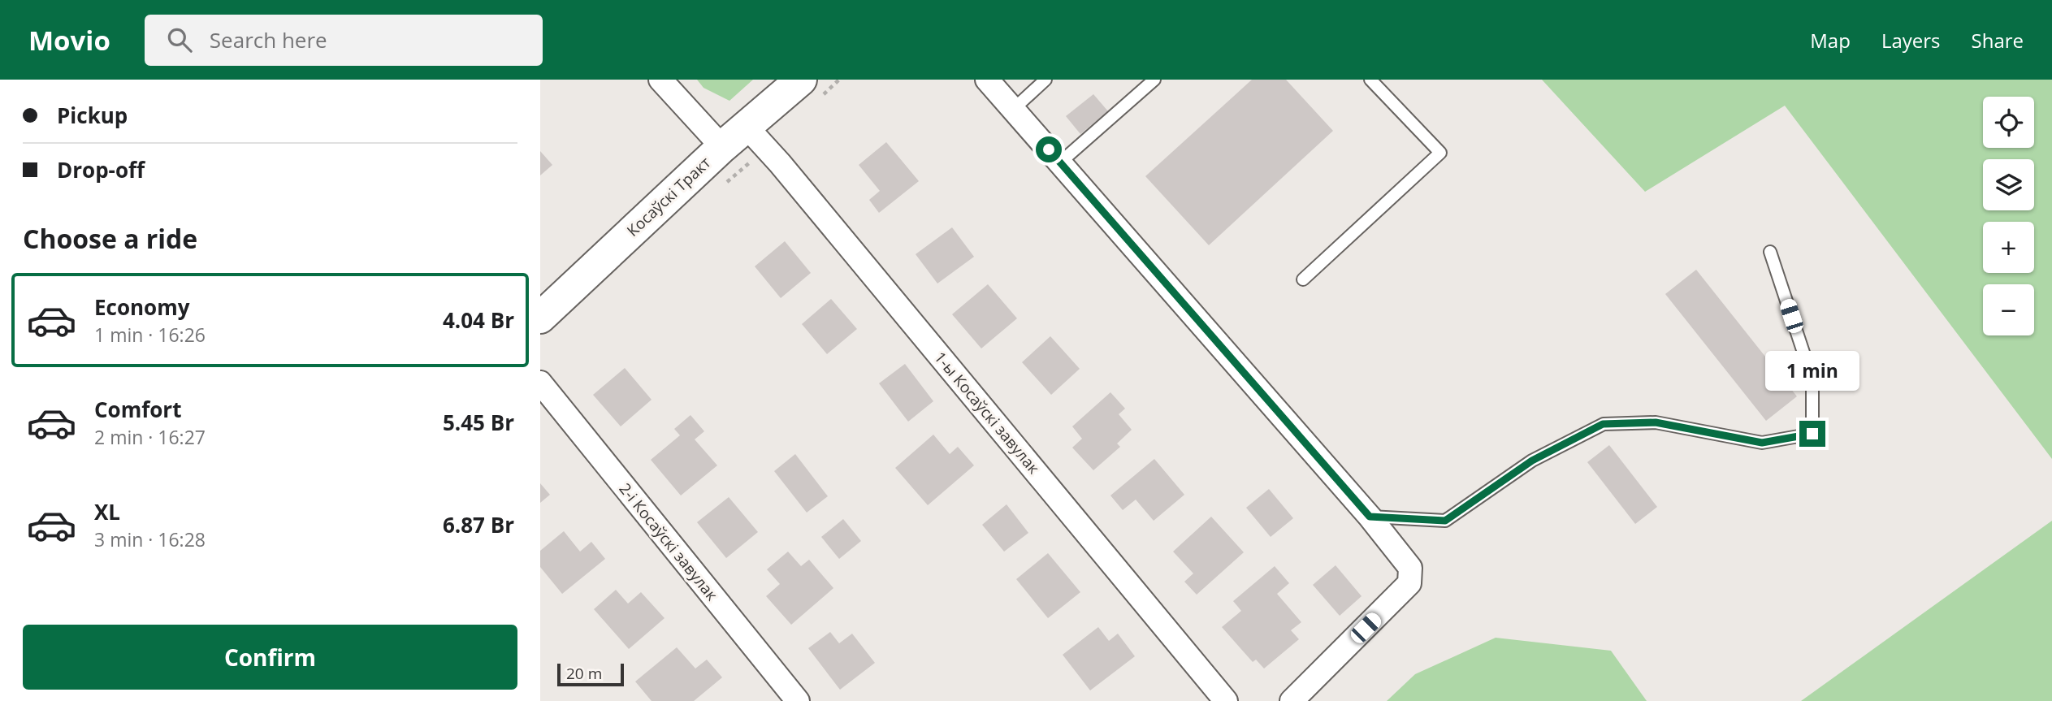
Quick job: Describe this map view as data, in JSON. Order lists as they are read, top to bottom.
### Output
{
  "streets": {
    "main road": ["Косаўскі Тракт"],
    "street": ["1-ы Косаўскі завулак", "2-і Косаўскі завулак"]
  },
  "crossings": [
    ["Косаўскі Тракт", "1-ы Косаўскі завулак"]
  ],
  "scale_bar": "20 m",
  "page": {
    "header": "Movio",
    "search": "Search here",
    "nav": ["Map", "Layers", "Share"],
    "banner": ["Pickup", "Drop-off"],
    "map_buttons": ["+", "−"],
    "heading": "Choose a ride",
    "list": [
      {
        "name": "Economy",
        "note": "1 min · 16:26",
        "value": "4.04 Br"
      },
      {
        "name": "Comfort",
        "note": "2 min · 16:27",
        "value": "5.45 Br"
      },
      {
        "name": "XL",
        "note": "3 min · 16:28",
        "value": "6.87 Br"
      }
    ],
    "bubble": "1 min",
    "buttons": "Confirm",
    "scale": "20 m"
  }
}
